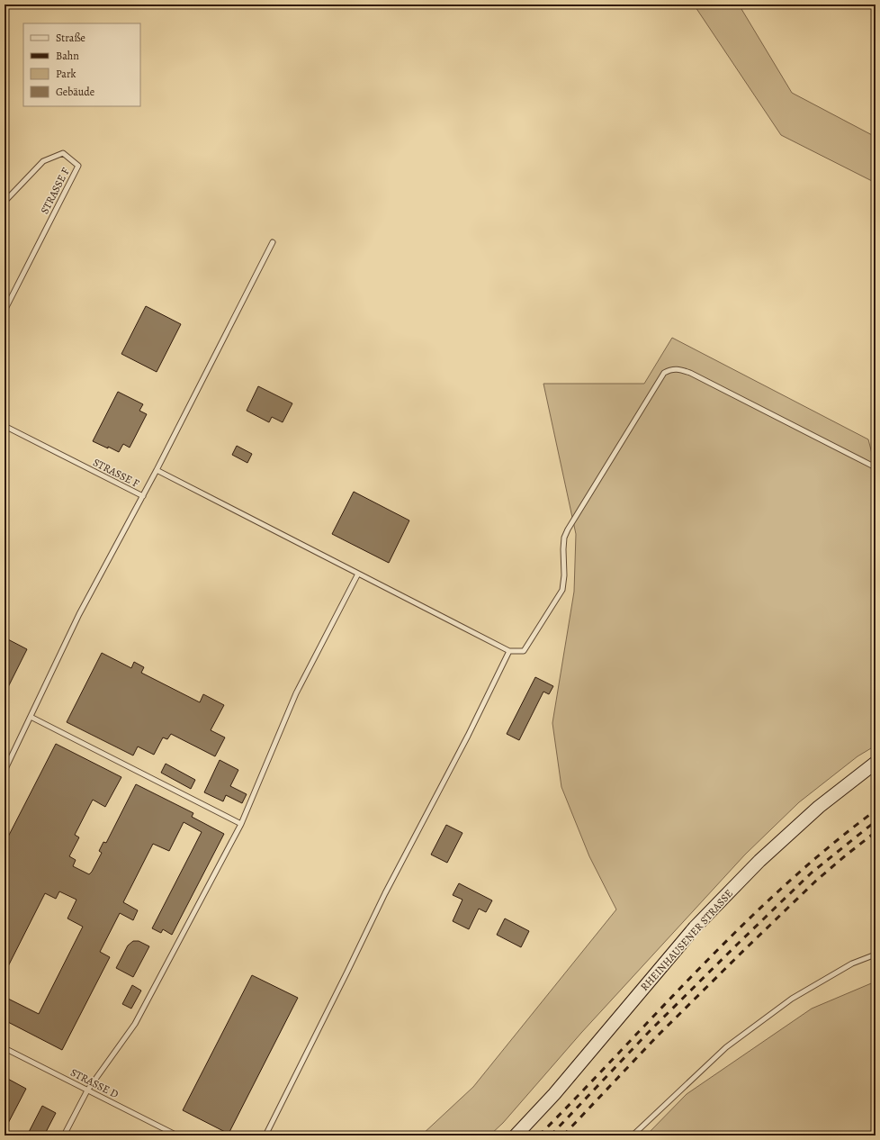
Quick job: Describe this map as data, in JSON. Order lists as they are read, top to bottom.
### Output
{
  "streets": {
    "street": ["RHEINHAUSENER STRASSE"],
    "lane": ["STRASSE F", "STRASSE D"]
  },
  "legend": [
    "Straße",
    "Bahn",
    "Park",
    "Gebäude"
  ]
}
